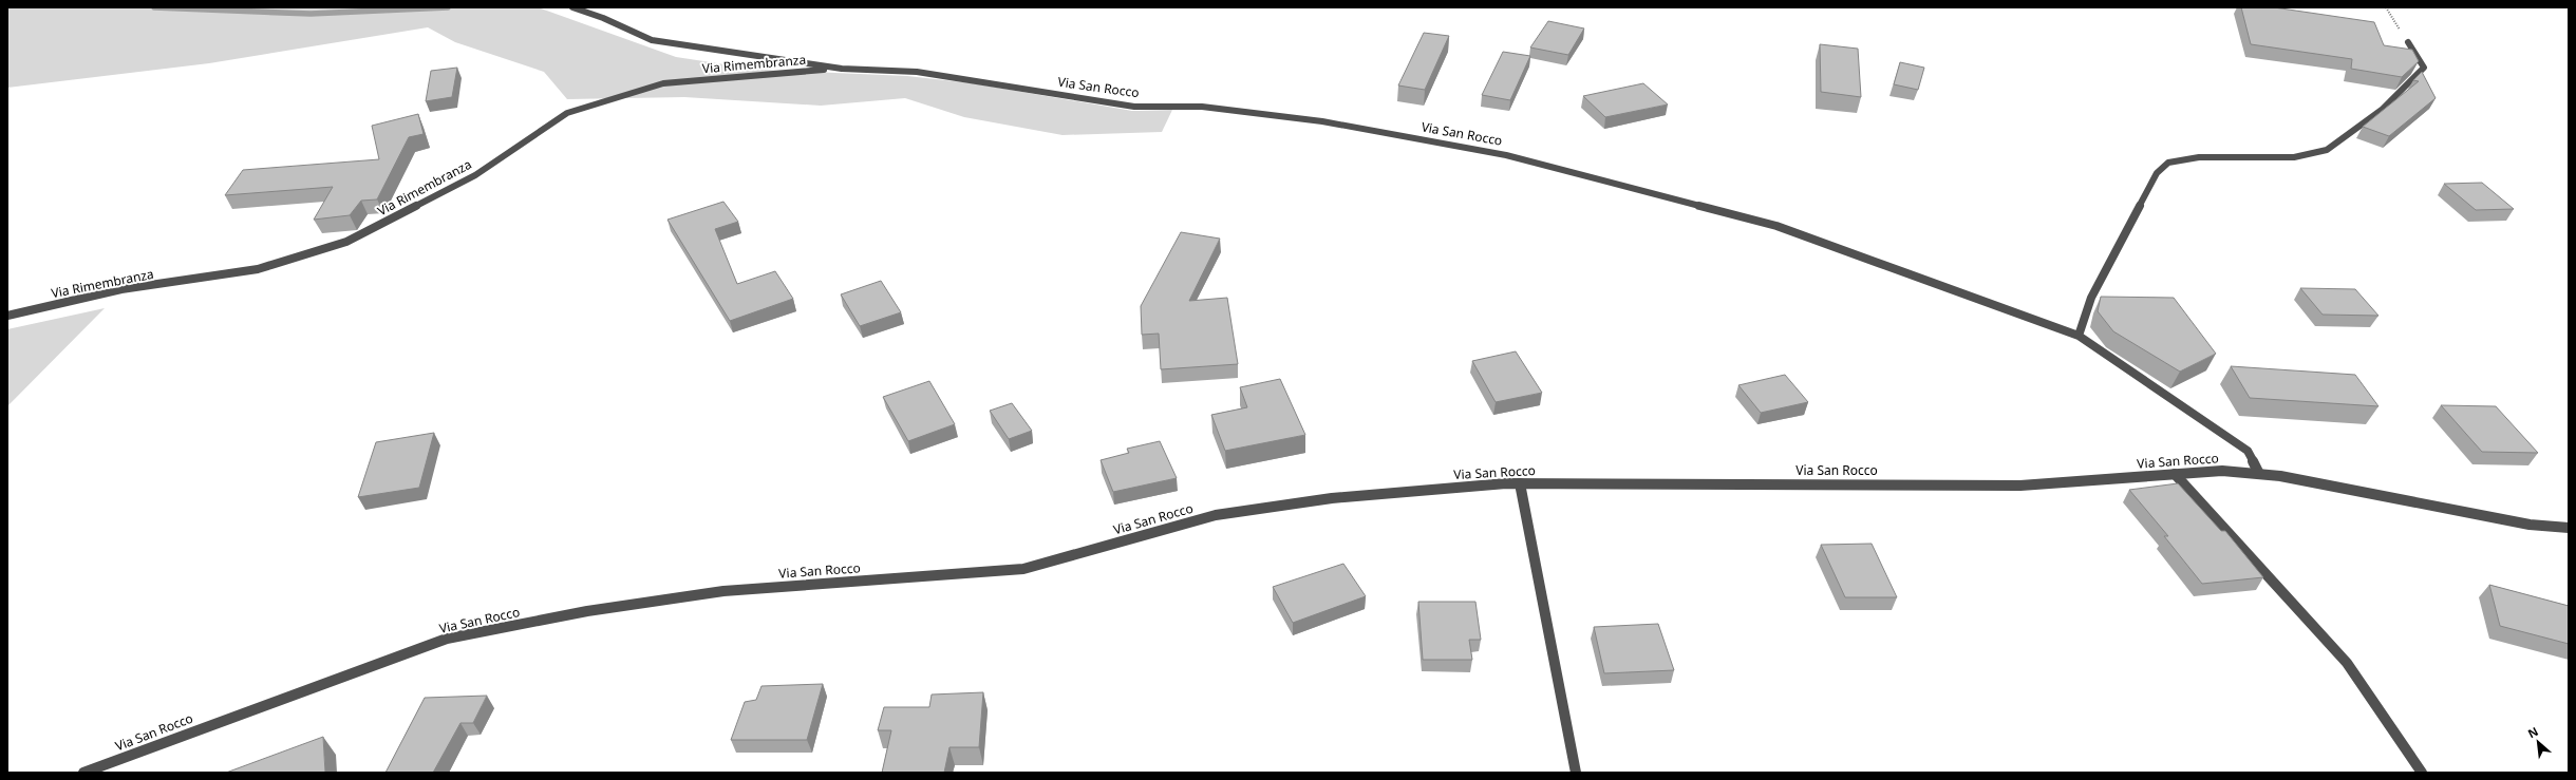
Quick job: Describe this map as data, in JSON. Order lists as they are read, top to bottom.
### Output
{
  "streets": {
    "street": ["Via Rimembranza", "Via San Rocco"]
  },
  "crossings": [
    ["Via Rimembranza", "Via San Rocco"]
  ],
  "north": "top left"
}
